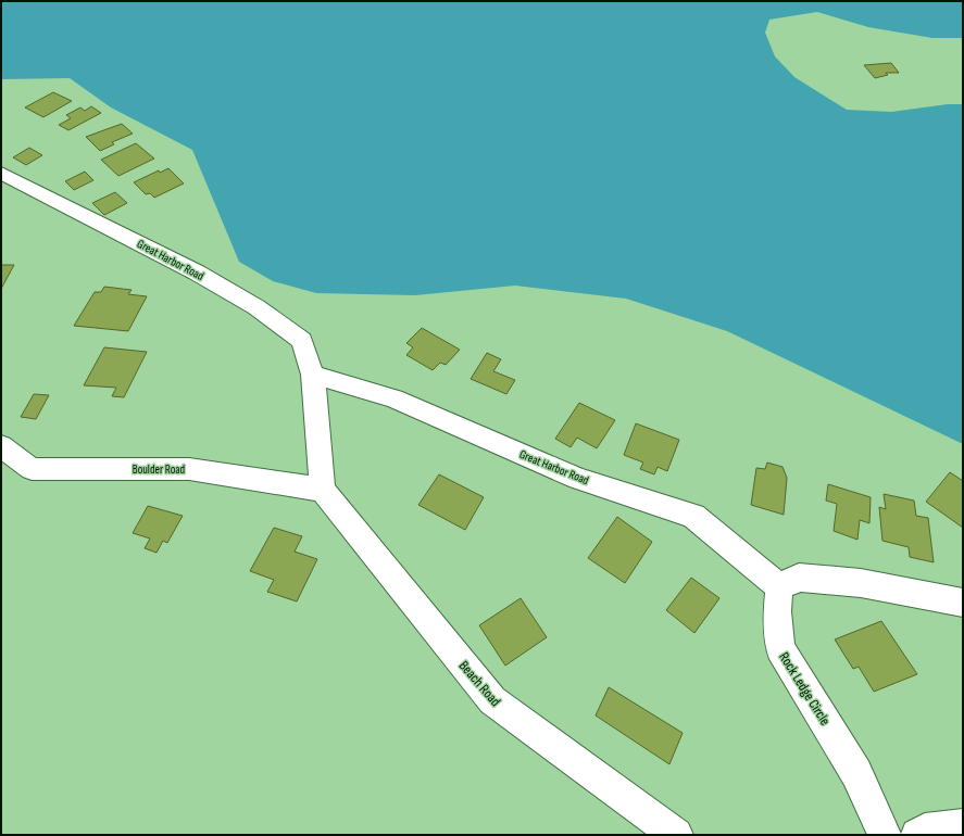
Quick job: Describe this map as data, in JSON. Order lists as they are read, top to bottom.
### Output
{
  "streets": {
    "street": [
      "Great Harbor Road",
      "Boulder Road",
      "Beach Road",
      "Rock Ledge Circle"
    ]
  },
  "crossings": [
    ["Great Harbor Road", "Boulder Road"],
    ["Great Harbor Road", "Beach Road"],
    ["Great Harbor Road", "Rock Ledge Circle"],
    ["Boulder Road", "Beach Road"]
  ]
}
